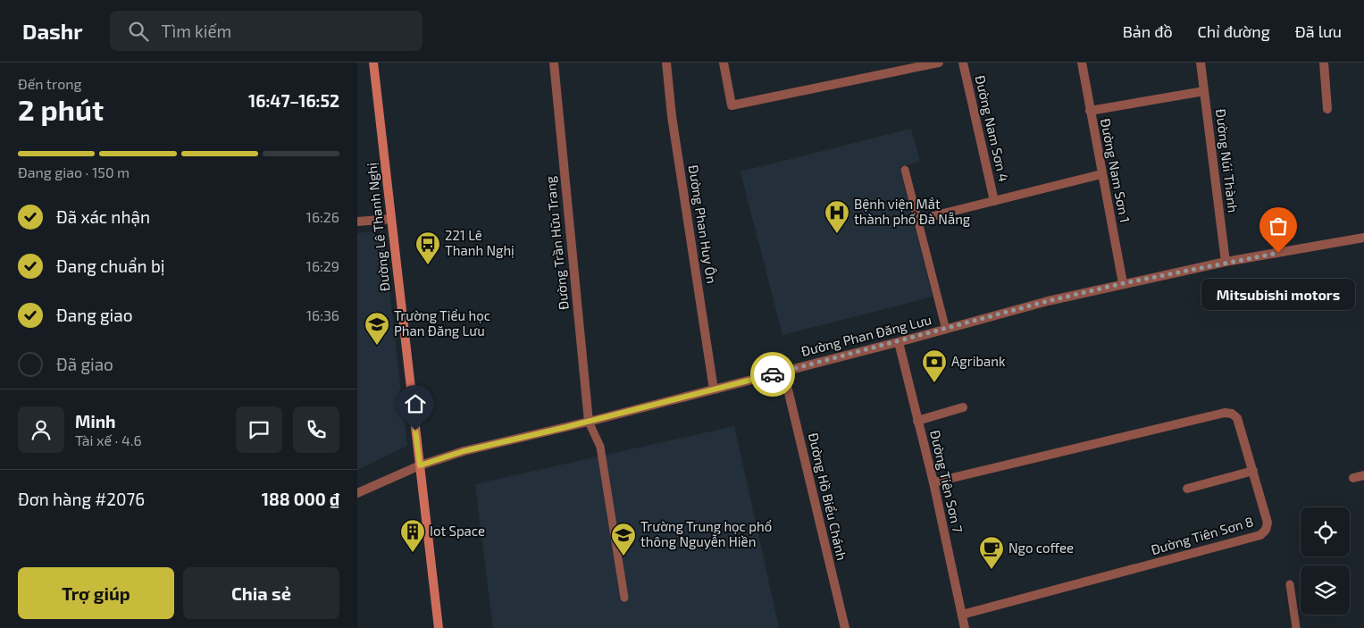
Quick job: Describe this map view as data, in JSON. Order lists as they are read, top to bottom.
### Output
{
  "streets": {
    "main road": ["Đường Lê Thanh Nghị"],
    "street": [
      "Đường Nam Sơn 4",
      "Đường Núi Thành",
      "Đường Nam Sơn 1",
      "Đường Phan Huy Ôn",
      "Đường Trần Hữu Trang",
      "Đường Phan Đăng Lưu",
      "Đường Tiên Sơn 7",
      "Đường Hồ Biểu Chánh",
      "Đường Tiên Sơn 8"
    ]
  },
  "crossings": [
    ["Đường Nam Sơn 4", "Đường Nam Sơn 1"],
    ["Đường Núi Thành", "Đường Phan Đăng Lưu"],
    ["Đường Nam Sơn 1", "Đường Phan Đăng Lưu"],
    ["Đường Phan Huy Ôn", "Đường Phan Đăng Lưu"],
    ["Đường Lê Thanh Nghị", "Đường Phan Đăng Lưu"],
    ["Đường Trần Hữu Trang", "Đường Phan Đăng Lưu"],
    ["Đường Phan Đăng Lưu", "Đường Tiên Sơn 7"],
    ["Đường Phan Đăng Lưu", "Đường Hồ Biểu Chánh"],
    ["Đường Tiên Sơn 7", "Đường Tiên Sơn 8"]
  ],
  "places": {
    "hospital": ["Bệnh viện Mắt thành phố Đà Nẵng"],
    "other": ["Mitsubishi motors"],
    "bus stop": ["221 Lê Thanh Nghị"],
    "school or university": ["Trường Tiểu học Phan Đăng Lưu", "Trường Trung học phổ thông Nguyễn Hiền"],
    "bank": ["Agribank"],
    "building": ["Iot Space"],
    "cafe": ["Ngo coffee"]
  },
  "page": {
    "header": "Dashr",
    "search": "Tìm kiếm",
    "nav": ["Bản đồ", "Chỉ đường", "Đã lưu"],
    "heading": ["2 phút", "Đến trong", "16:47–16:52"],
    "panel": [
      "Minh",
      "Tài xế · 4.6",
      "Đơn hàng #2076",
      "188 000 ₫"
    ],
    "bar": "Đang giao · 150 m",
    "list": [
      ["Đã xác nhận", "16:26"],
      ["Đang chuẩn bị", "16:29"],
      ["Đang giao", "16:36"],
      "Đã giao"
    ],
    "bubble": "Mitsubishi motors",
    "buttons": ["Trợ giúp", "Chia sẻ"]
  }
}
